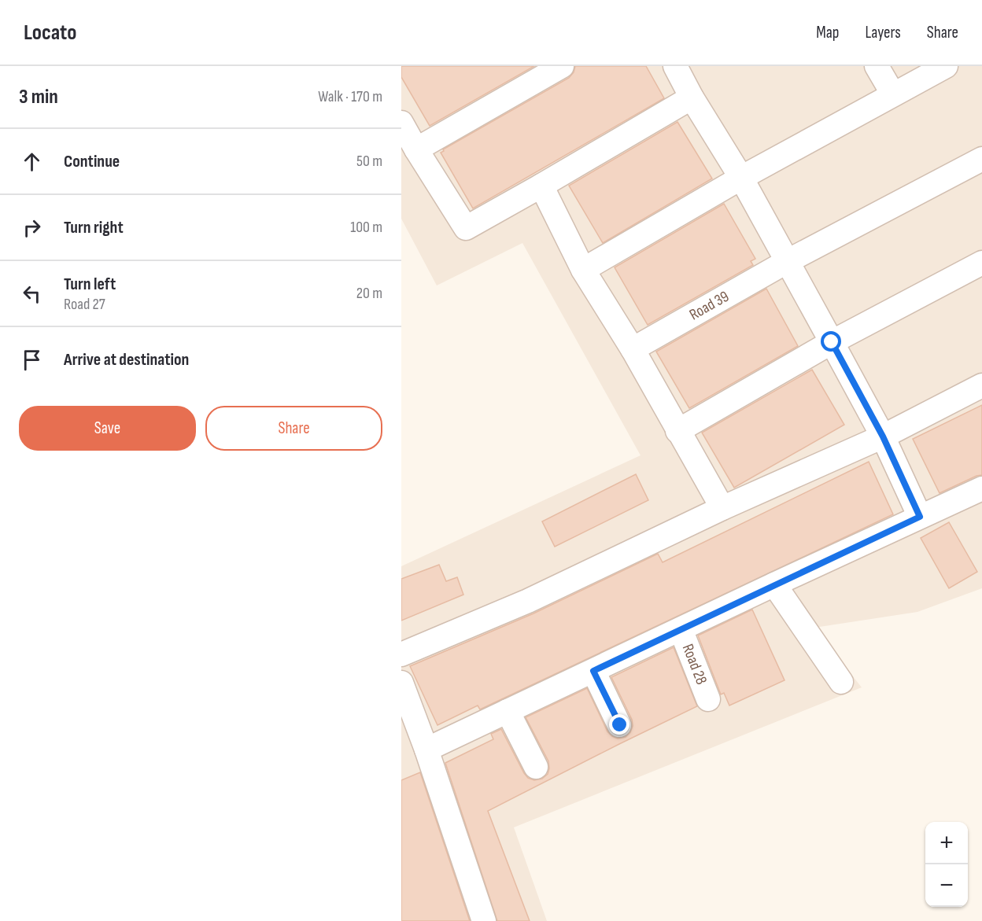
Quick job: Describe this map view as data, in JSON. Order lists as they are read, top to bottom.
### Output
{
  "streets": {
    "street": ["Road 39", "Road 28"]
  },
  "page": {
    "header": "Locato",
    "nav": ["Map", "Layers", "Share"],
    "heading": ["3 min", "Walk · 170 m"],
    "list": [
      ["Continue", "50 m"],
      ["Turn right", "100 m"],
      ["Turn left", "Road 27", "20 m"],
      "Arrive at destination"
    ],
    "buttons": ["Save", "Share"],
    "map_buttons": ["+", "−"]
  }
}
